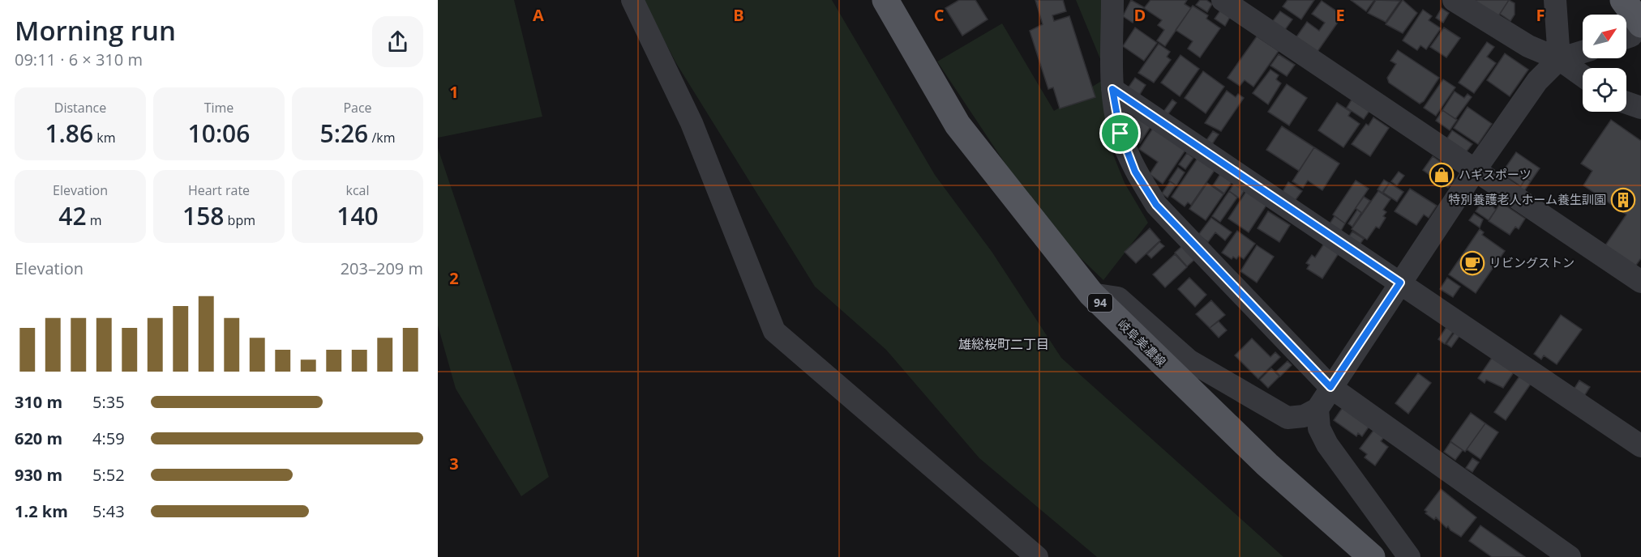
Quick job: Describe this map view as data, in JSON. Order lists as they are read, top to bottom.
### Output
{
  "streets": {
    "main road": ["94", "岐阜美濃線"]
  },
  "districts": ["雄総桜町二丁目"],
  "places": {
    "shop": ["ハギスポーツ"],
    "building": ["特別養護老人ホーム養生訓園"],
    "cafe": ["リビングストン"]
  },
  "north": "top right",
  "page": {
    "heading": ["Morning run", "09:11 · 6 × 310 m"],
    "stats": [
      ["Distance", "1.86 km"],
      ["Time", "10:06"],
      ["Pace", "5:26 /km"],
      ["Elevation", "42 m"],
      ["Heart rate", "158 bpm"],
      ["kcal", "140"]
    ],
    "chart": ["Elevation", "203–209 m"],
    "list": [
      {
        "name": "310 m",
        "note": "5:35"
      },
      {
        "name": "620 m",
        "note": "4:59"
      },
      {
        "name": "930 m",
        "note": "5:52"
      },
      {
        "name": "1.2 km",
        "note": "5:43"
      }
    ]
  },
  "grid": {
    "columns": [
      "A",
      "B",
      "C",
      "D",
      "E",
      "F"
    ],
    "rows": ["1", "2", "3"]
  }
}
